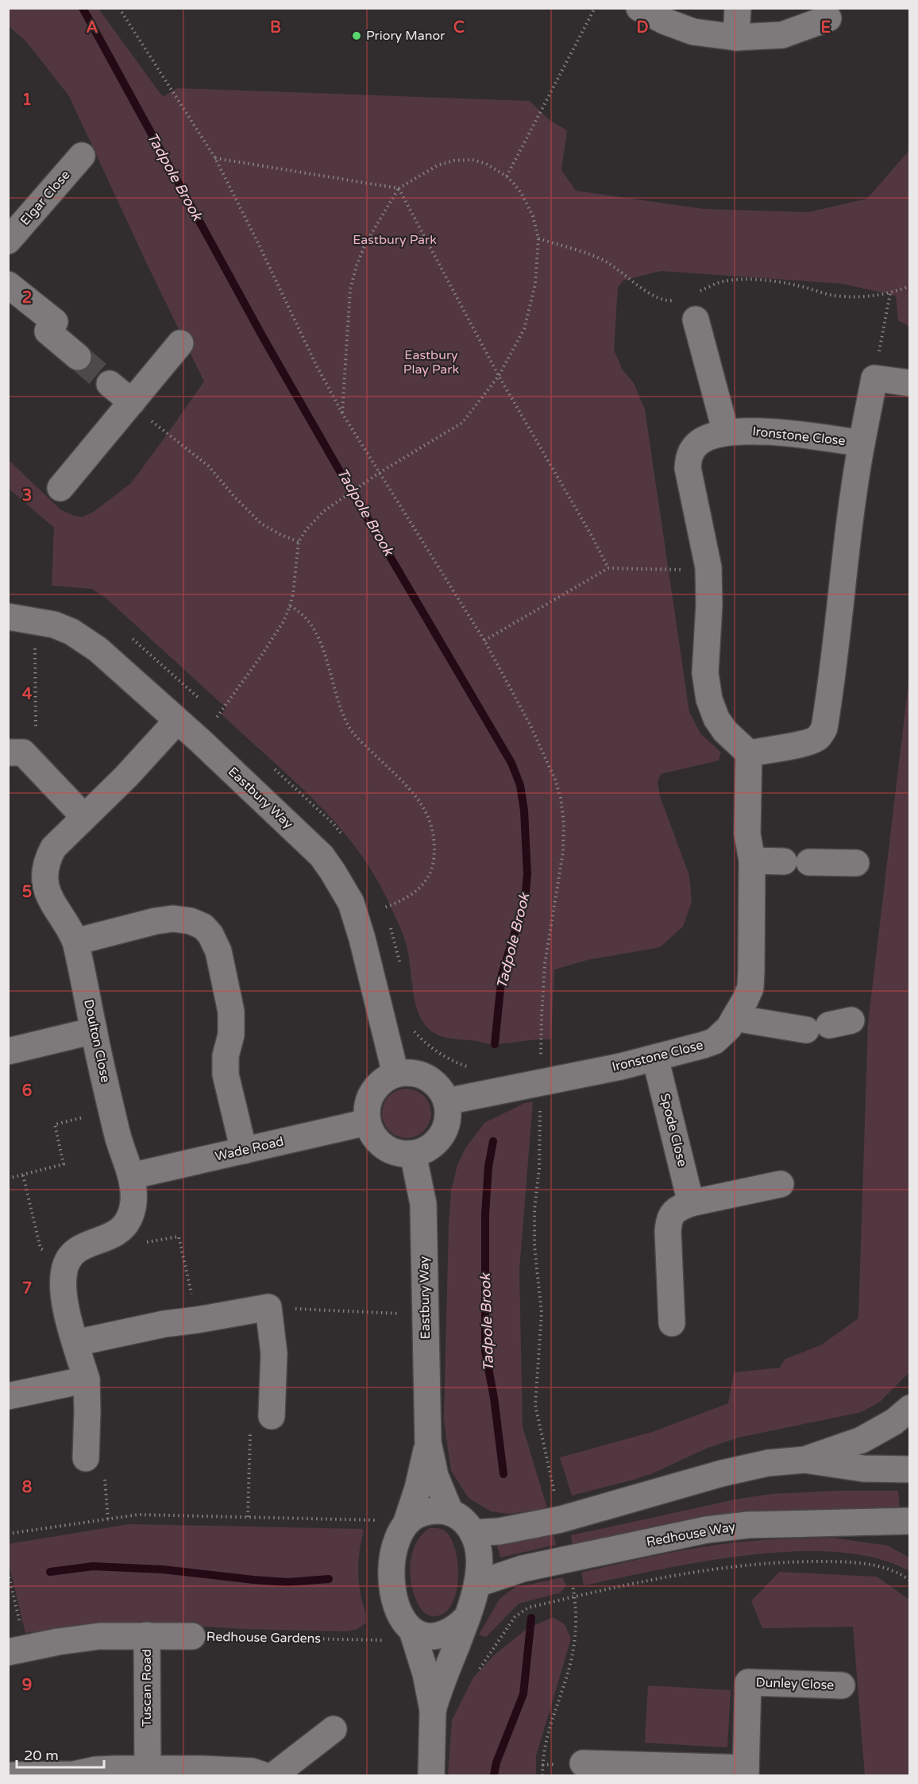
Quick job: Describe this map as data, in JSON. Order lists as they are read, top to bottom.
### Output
{
  "streets": {
    "street": [
      "Elgar Close",
      "Ironstone Close",
      "Eastbury Way",
      "Doulton Close",
      "Spode Close",
      "Wade Road",
      "Redhouse Way",
      "Redhouse Gardens",
      "Dunley Close",
      "Tuscan Road"
    ]
  },
  "crossings": [
    ["Ironstone Close", "Eastbury Way"],
    ["Ironstone Close", "Spode Close"],
    ["Ironstone Close", "Wade Road"],
    ["Eastbury Way", "Doulton Close"],
    ["Eastbury Way", "Wade Road"],
    ["Eastbury Way", "Redhouse Way"],
    ["Eastbury Way", "Redhouse Gardens"],
    ["Doulton Close", "Wade Road"],
    ["Redhouse Way", "Redhouse Gardens"],
    ["Redhouse Gardens", "Tuscan Road"]
  ],
  "water": ["Tadpole Brook"],
  "parks": ["Eastbury Park", "Eastbury Play Park"],
  "places": ["Priory Manor"],
  "scale_bar": "20 m",
  "grid": {
    "columns": [
      "A",
      "B",
      "C",
      "D",
      "E"
    ],
    "rows": [
      "1",
      "2",
      "3",
      "4",
      "5",
      "6",
      "7",
      "8",
      "9"
    ]
  }
}
